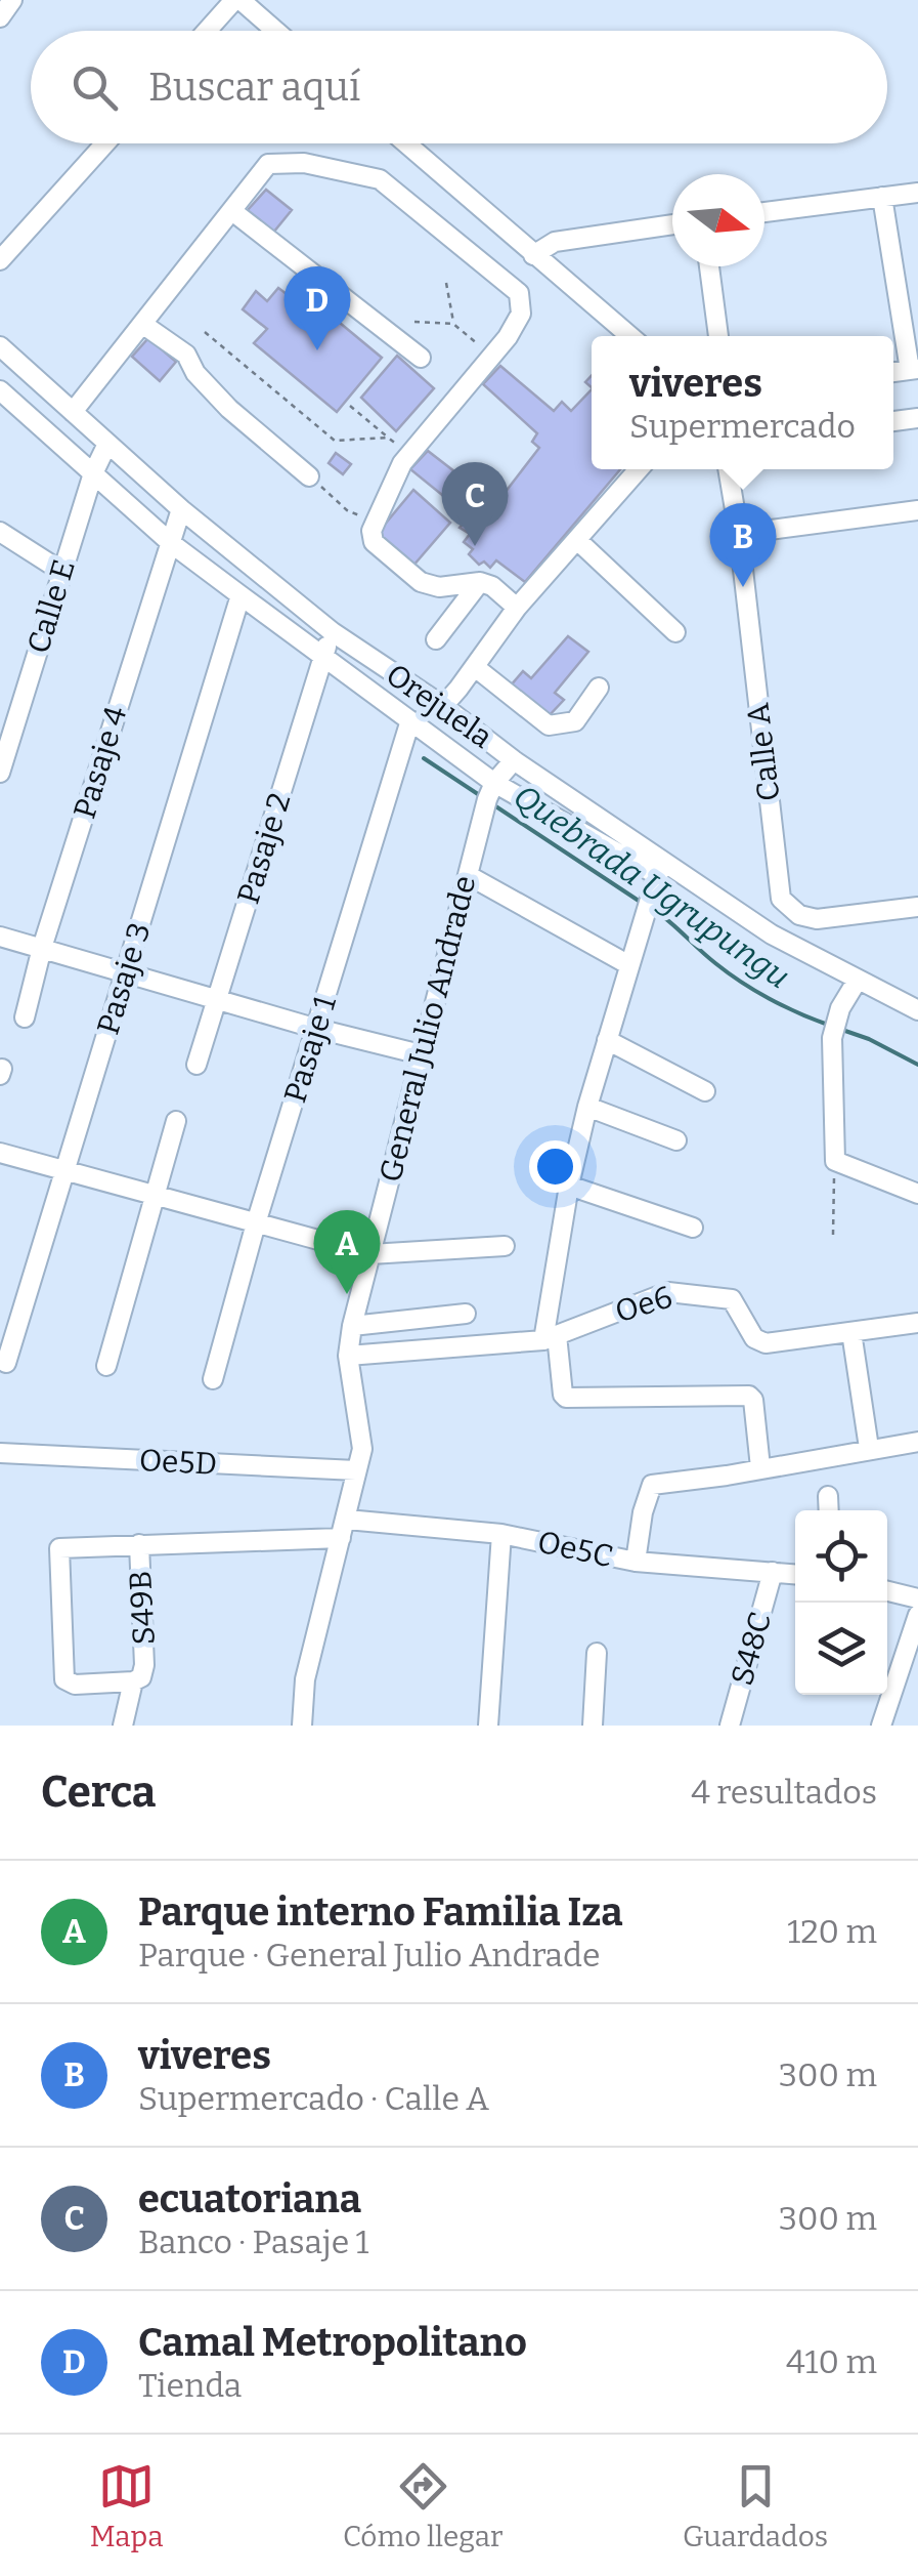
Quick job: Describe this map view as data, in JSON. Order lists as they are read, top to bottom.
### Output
{
  "streets": {
    "street": [
      "Calle E",
      "Orejuela",
      "Calle A",
      "Pasaje 4",
      "Pasaje 2",
      "Pasaje 3",
      "General Julio Andrade",
      "Pasaje 1",
      "Oe6",
      "Oe5D",
      "Oe5C",
      "S49B",
      "S48C"
    ]
  },
  "crossings": [
    ["Calle E", "Orejuela"],
    ["Orejuela", "Pasaje 4"],
    ["Orejuela", "Pasaje 2"],
    ["Orejuela", "General Julio Andrade"],
    ["General Julio Andrade", "Oe6"],
    ["General Julio Andrade", "Oe5D"],
    ["General Julio Andrade", "Oe5C"],
    ["Oe5C", "S49B"],
    ["Oe5C", "S48C"]
  ],
  "water": ["Quebrada Ugrupungu"],
  "north": "right",
  "page": {
    "search": "Buscar aquí",
    "pins": [
      "D",
      "C",
      "B",
      "A"
    ],
    "popup": ["viveres", "Supermercado"],
    "heading": ["Cerca", "4 resultados"],
    "list": [
      {
        "mark": "A",
        "name": "Parque interno Familia Iza",
        "note": "Parque · General Julio Andrade",
        "value": "120 m"
      },
      {
        "mark": "B",
        "name": "viveres",
        "note": "Supermercado · Calle A",
        "value": "300 m"
      },
      {
        "mark": "C",
        "name": "ecuatoriana",
        "note": "Banco · Pasaje 1",
        "value": "300 m"
      },
      {
        "mark": "D",
        "name": "Camal Metropolitano",
        "note": "Tienda",
        "value": "410 m"
      }
    ],
    "nav": ["Mapa", "Cómo llegar", "Guardados"]
  }
}
